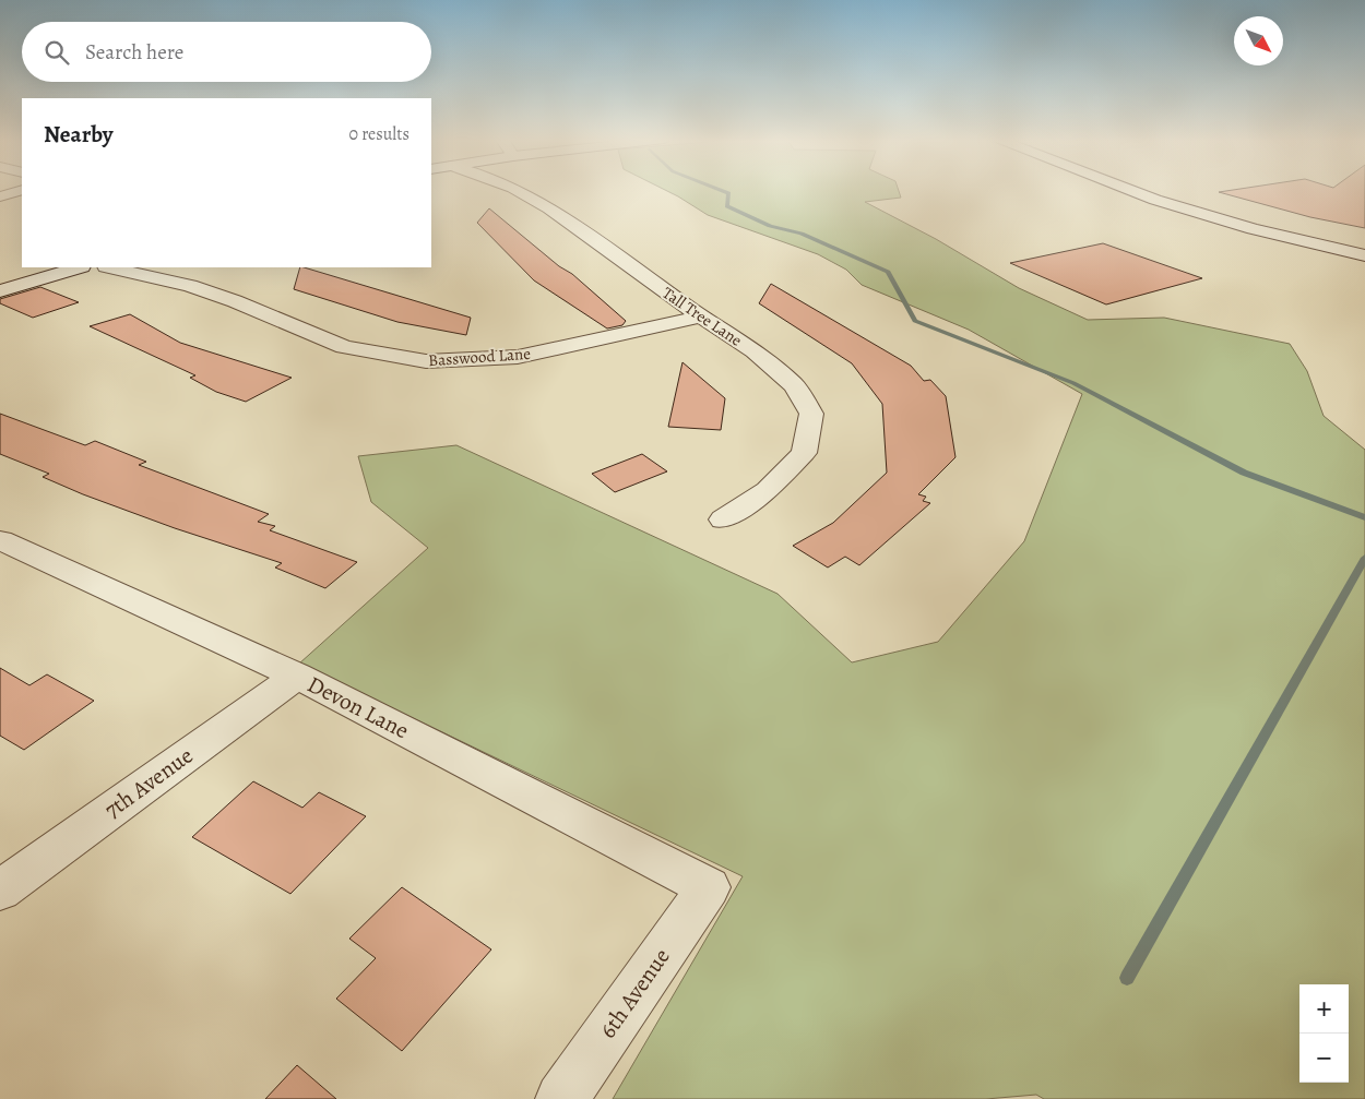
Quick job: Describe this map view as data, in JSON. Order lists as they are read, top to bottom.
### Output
{
  "streets": {
    "street": [
      "Tall Tree Lane",
      "Basswood Lane",
      "Devon Lane",
      "7th Avenue",
      "6th Avenue"
    ]
  },
  "crossings": [
    ["Tall Tree Lane", "Basswood Lane"],
    ["Devon Lane", "7th Avenue"],
    ["Devon Lane", "6th Avenue"]
  ],
  "north": "bottom right",
  "page": {
    "search": "Search here",
    "heading": ["Nearby", "0 results"],
    "map_buttons": ["+", "−"]
  }
}
